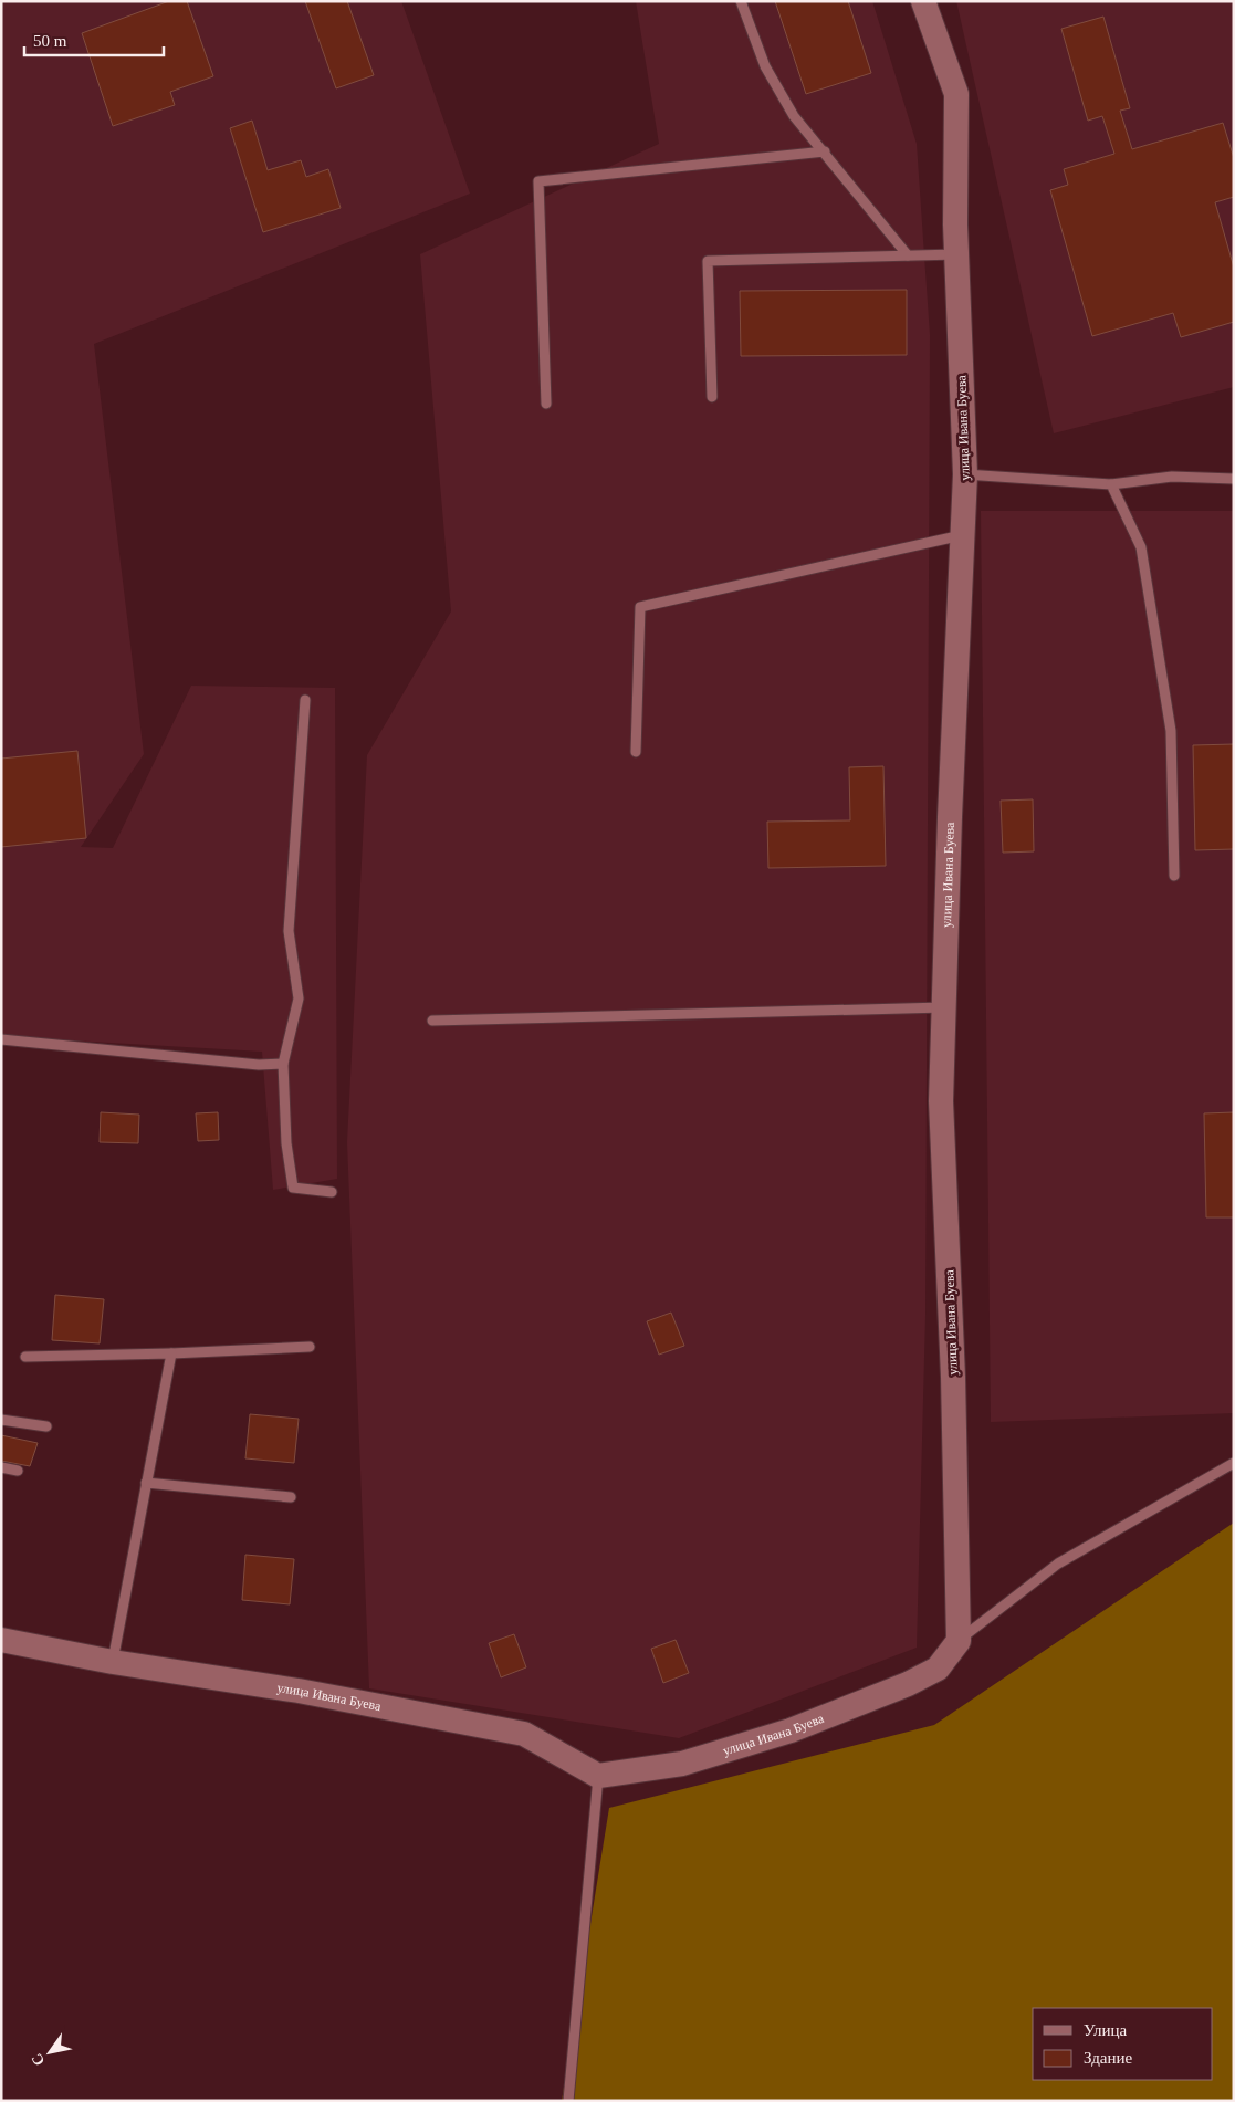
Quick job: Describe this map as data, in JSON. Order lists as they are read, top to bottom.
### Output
{
  "streets": {
    "street": ["улица Ивана Буева"]
  },
  "legend": ["Улица", "Здание"],
  "scale_bar": "50 m",
  "north": "bottom left"
}
